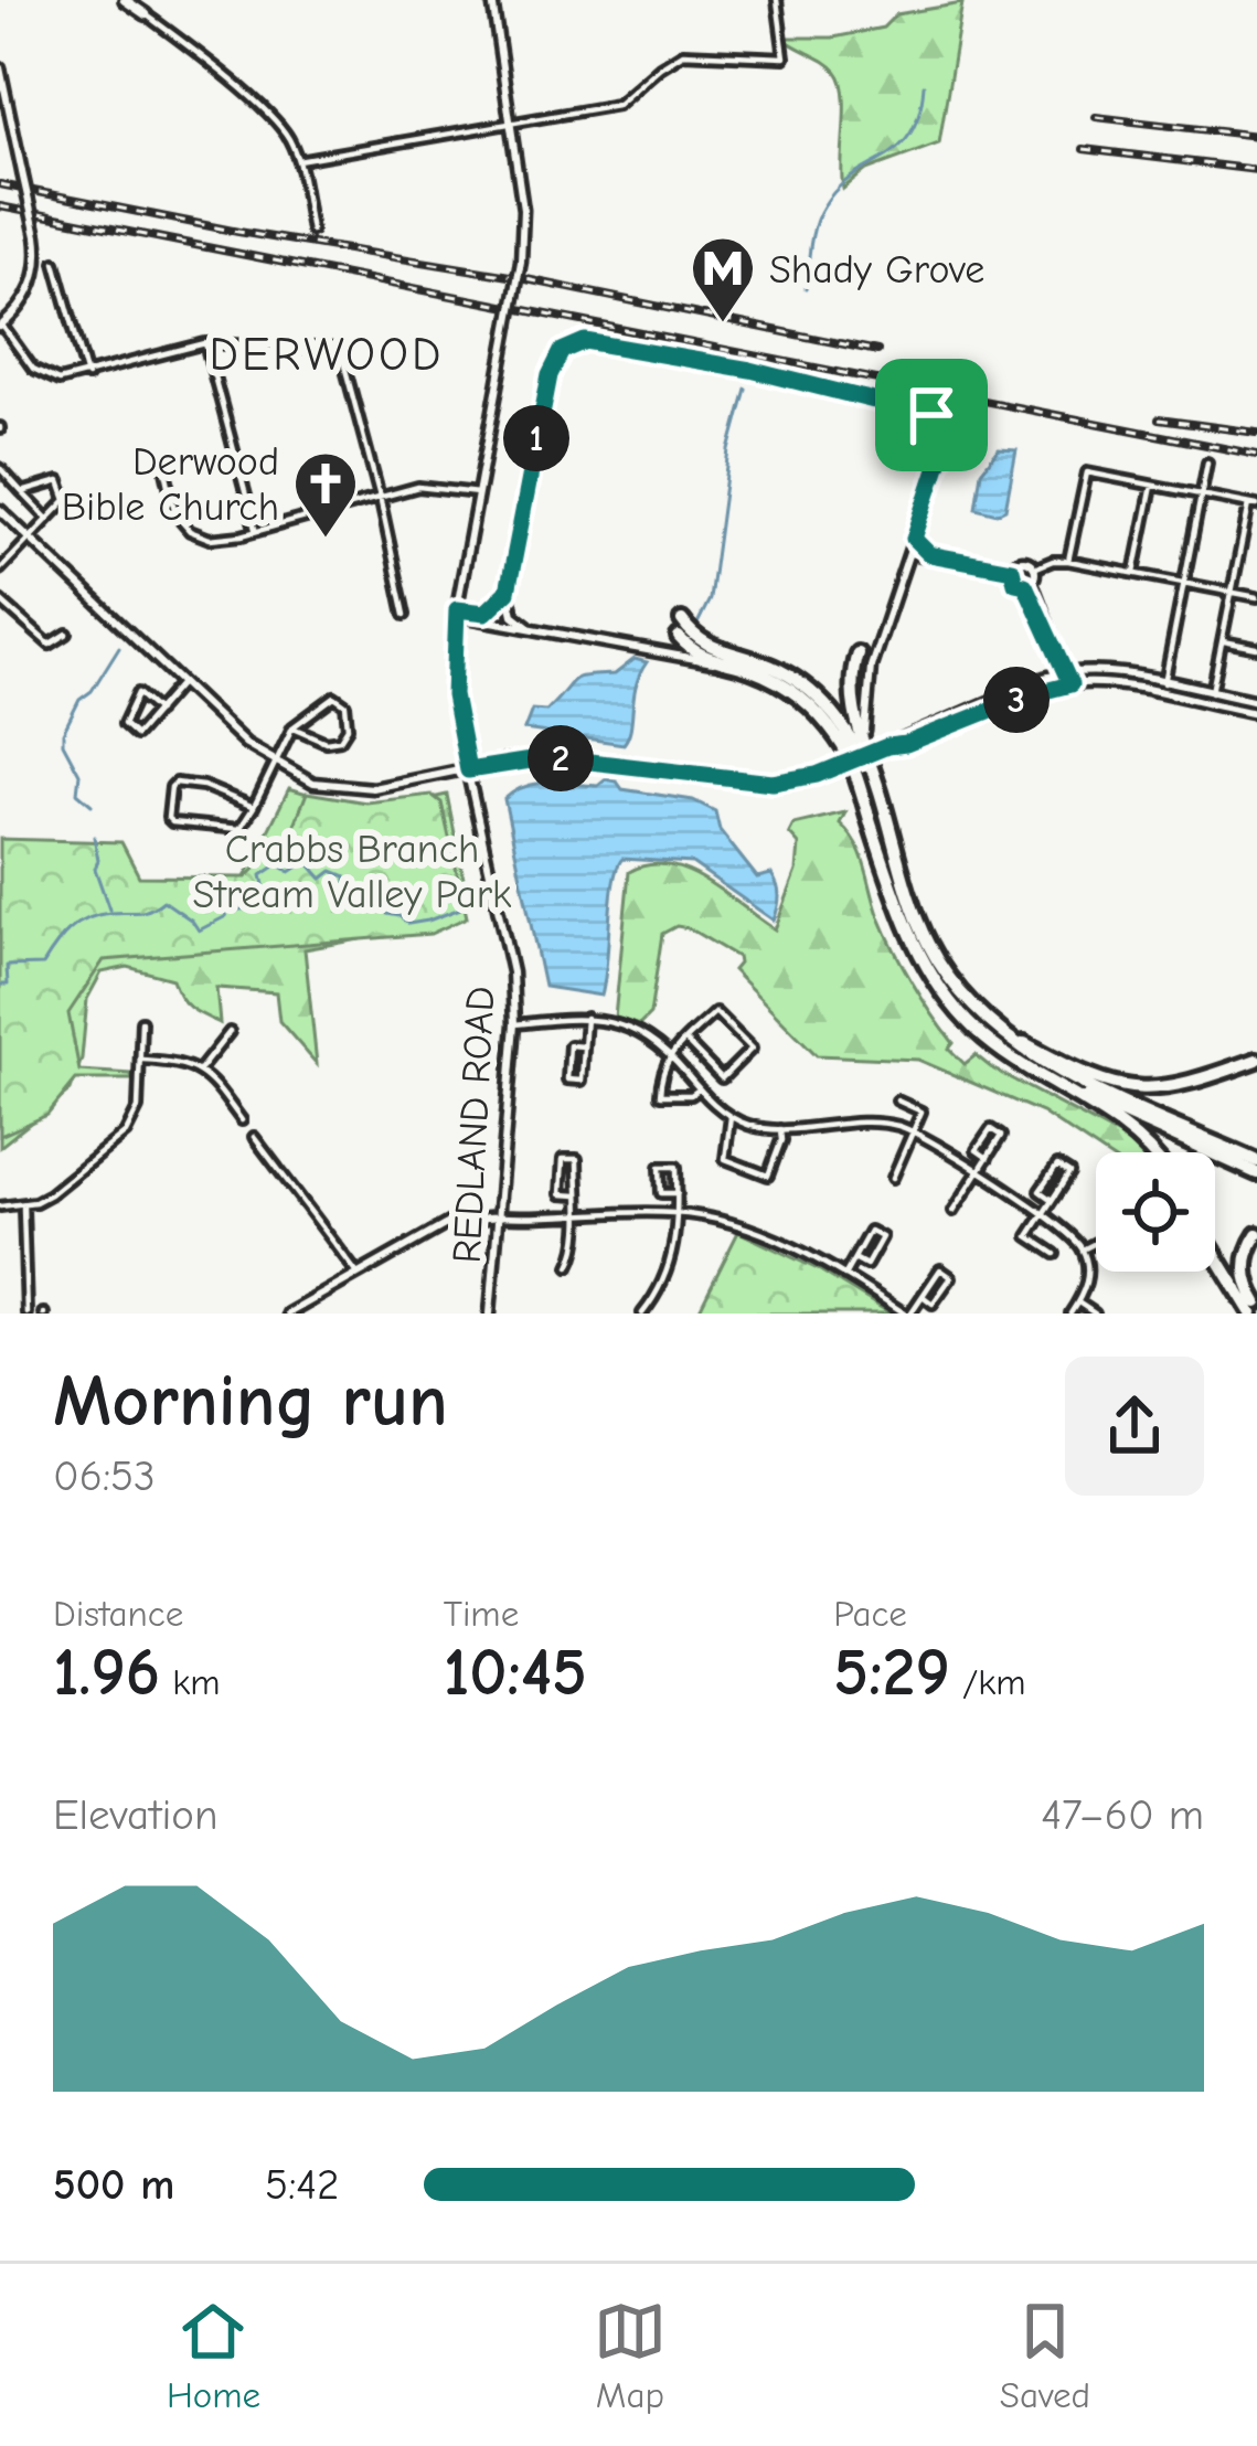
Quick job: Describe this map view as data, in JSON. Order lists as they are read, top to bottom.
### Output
{
  "streets": {
    "main road": ["REDLAND ROAD"]
  },
  "districts": ["DERWOOD"],
  "parks": ["Crabbs Branch Stream Valley Park"],
  "places": {
    "metro station": ["Shady Grove"],
    "church": ["Derwood Bible Church"]
  },
  "page": {
    "pins": ["1", "3", "2"],
    "heading": ["Morning run", "06:53"],
    "stats": [
      ["Distance", "1.96 km"],
      ["Time", "10:45"],
      ["Pace", "5:29 /km"]
    ],
    "chart": ["Elevation", "47–60 m"],
    "list": [
      {
        "name": "500 m",
        "note": "5:42"
      }
    ],
    "tabs": ["Home", "Map", "Saved"]
  }
}
